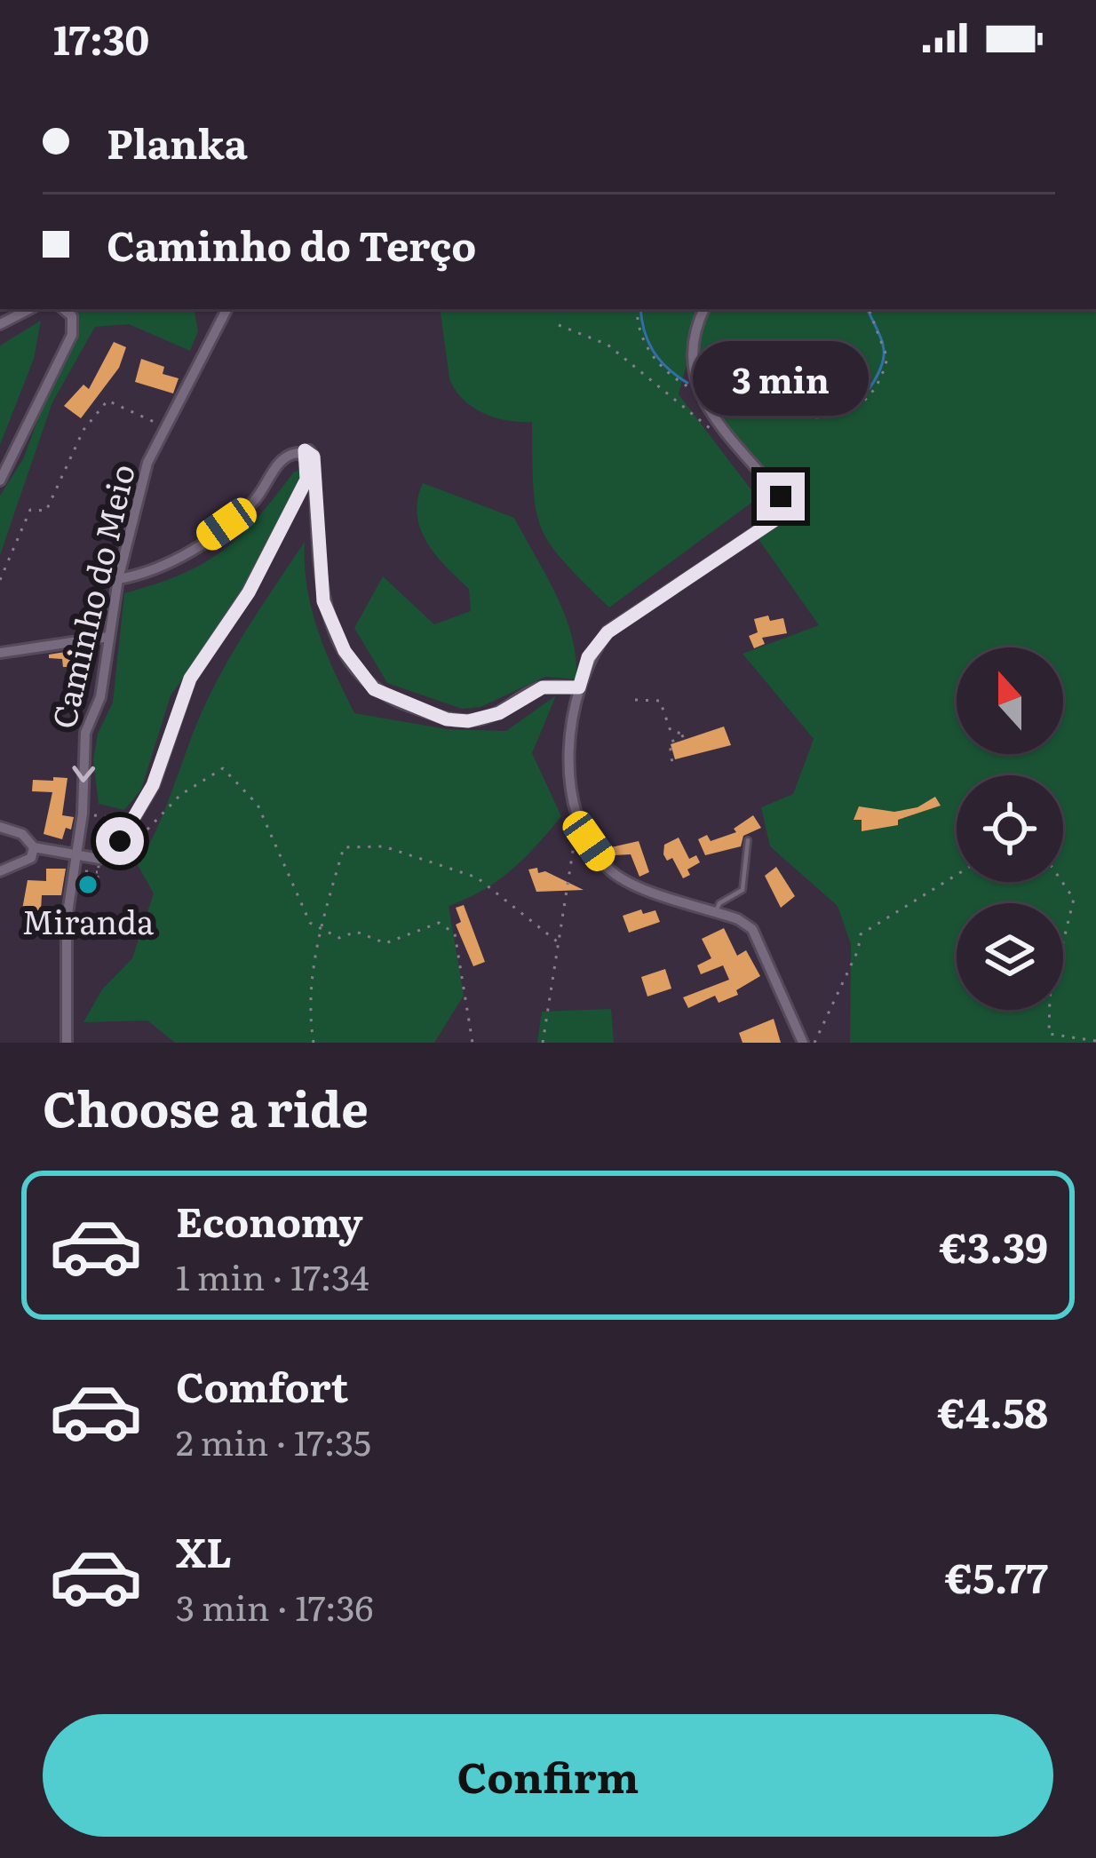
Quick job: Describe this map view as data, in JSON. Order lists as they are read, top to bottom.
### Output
{
  "streets": {
    "street": ["Caminho do Meio"]
  },
  "places": ["Miranda"],
  "north": "top",
  "page": {
    "status": "17:30",
    "banner": ["Planka", "Caminho do Terço"],
    "bubble": "3 min",
    "heading": "Choose a ride",
    "list": [
      {
        "name": "Economy",
        "note": "1 min · 17:34",
        "value": "€3.39"
      },
      {
        "name": "Comfort",
        "note": "2 min · 17:35",
        "value": "€4.58"
      },
      {
        "name": "XL",
        "note": "3 min · 17:36",
        "value": "€5.77"
      }
    ],
    "buttons": "Confirm"
  }
}
